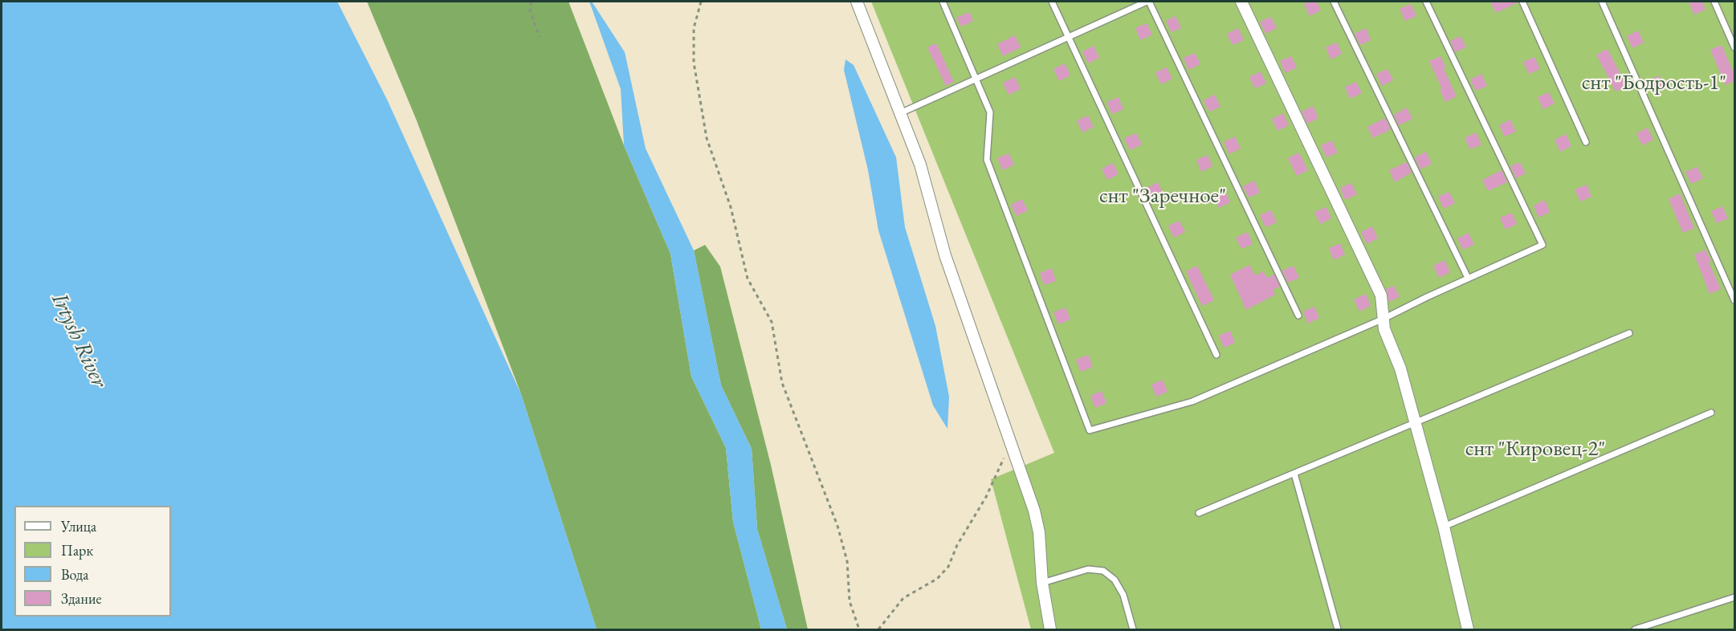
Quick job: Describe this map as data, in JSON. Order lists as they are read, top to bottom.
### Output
{
  "water": ["Irtysh River"],
  "parks": ["снт \"Бодрость-1\"", "снт \"Заречное\"", "снт \"Кировец-2\""],
  "legend": [
    "Улица",
    "Парк",
    "Вода",
    "Здание"
  ]
}
